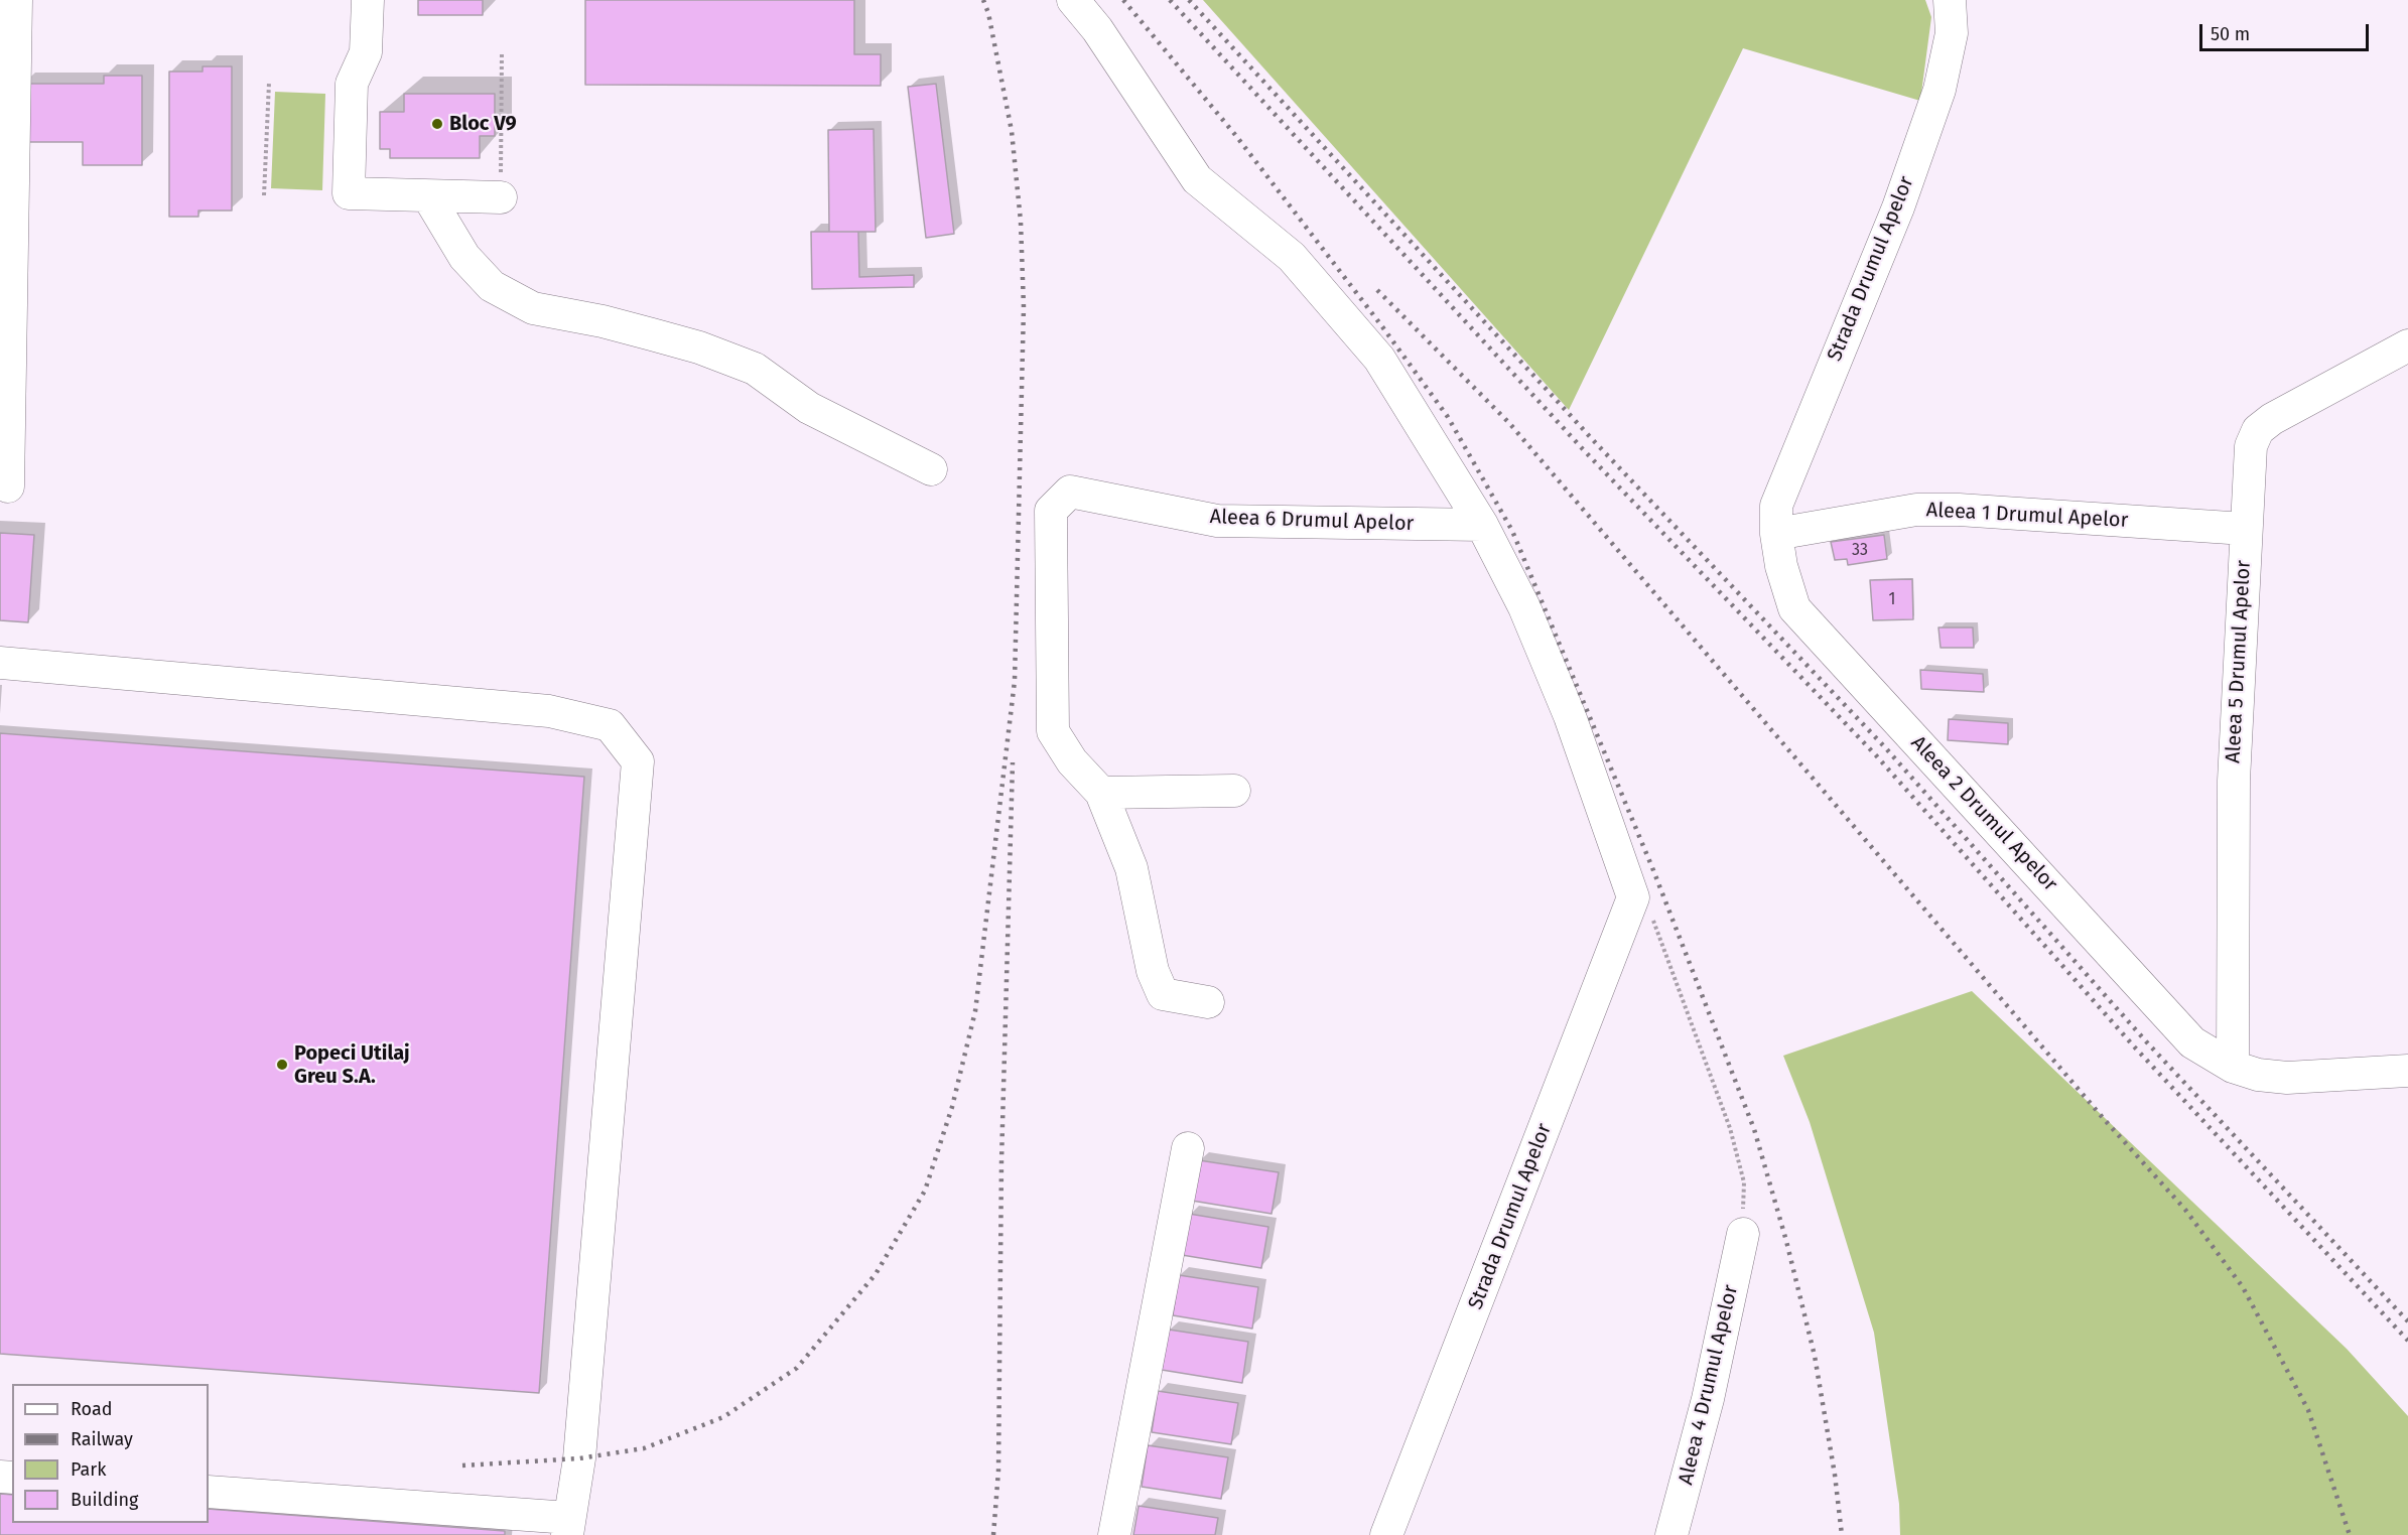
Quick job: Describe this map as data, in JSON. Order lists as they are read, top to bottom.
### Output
{
  "streets": {
    "street": [
      "Strada Drumul Apelor",
      "Aleea 1 Drumul Apelor",
      "Aleea 6 Drumul Apelor",
      "Aleea 5 Drumul Apelor",
      "Aleea 2 Drumul Apelor",
      "Aleea 4 Drumul Apelor"
    ]
  },
  "crossings": [
    ["Strada Drumul Apelor", "Aleea 1 Drumul Apelor"],
    ["Strada Drumul Apelor", "Aleea 2 Drumul Apelor"],
    ["Aleea 1 Drumul Apelor", "Aleea 5 Drumul Apelor"],
    ["Aleea 1 Drumul Apelor", "Aleea 2 Drumul Apelor"],
    ["Aleea 5 Drumul Apelor", "Aleea 2 Drumul Apelor"]
  ],
  "places": ["Bloc V9", "Popeci Utilaj Greu S.A."],
  "house_numbers": ["33", "1"],
  "legend": [
    "Road",
    "Railway",
    "Park",
    "Building"
  ],
  "scale_bar": "50 m"
}
